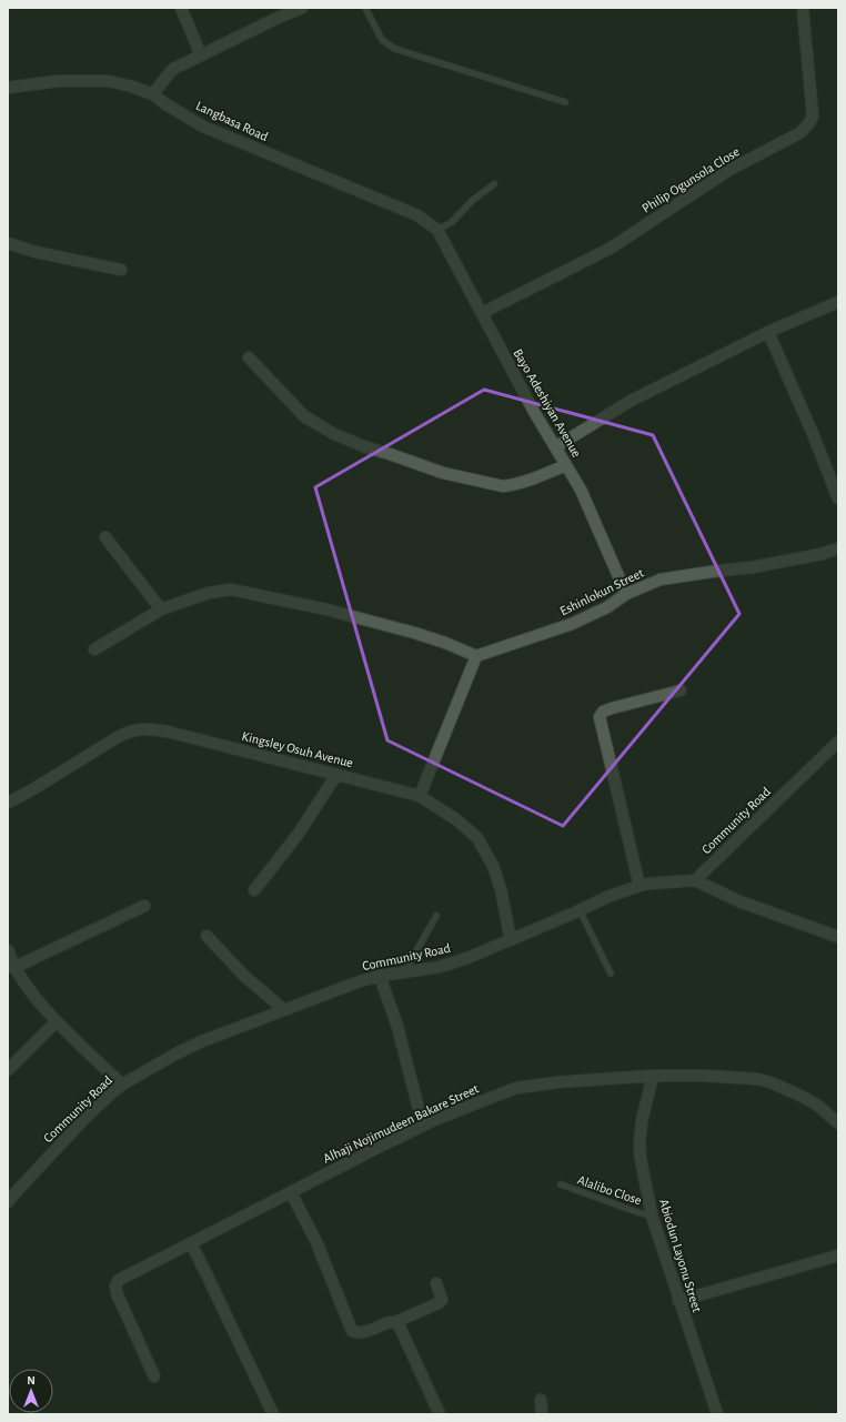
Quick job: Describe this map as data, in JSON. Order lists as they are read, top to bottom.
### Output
{
  "streets": {
    "street": [
      "Langbasa Road",
      "Philip Ogunsola Close",
      "Bayo Adeshiyan Avenue",
      "Eshinlokun Street",
      "Kingsley Osuh Avenue",
      "Community Road",
      "Alhaji Nojimudeen Bakare Street",
      "Abiodun Layonu Street"
    ],
    "lane": ["Alalibo Close"]
  },
  "crossings": [
    ["Langbasa Road", "Bayo Adeshiyan Avenue"],
    ["Philip Ogunsola Close", "Bayo Adeshiyan Avenue"],
    ["Bayo Adeshiyan Avenue", "Eshinlokun Street"],
    ["Kingsley Osuh Avenue", "Community Road"],
    ["Alhaji Nojimudeen Bakare Street", "Abiodun Layonu Street"],
    ["Alalibo Close", "Abiodun Layonu Street"]
  ],
  "north": "top"
}
